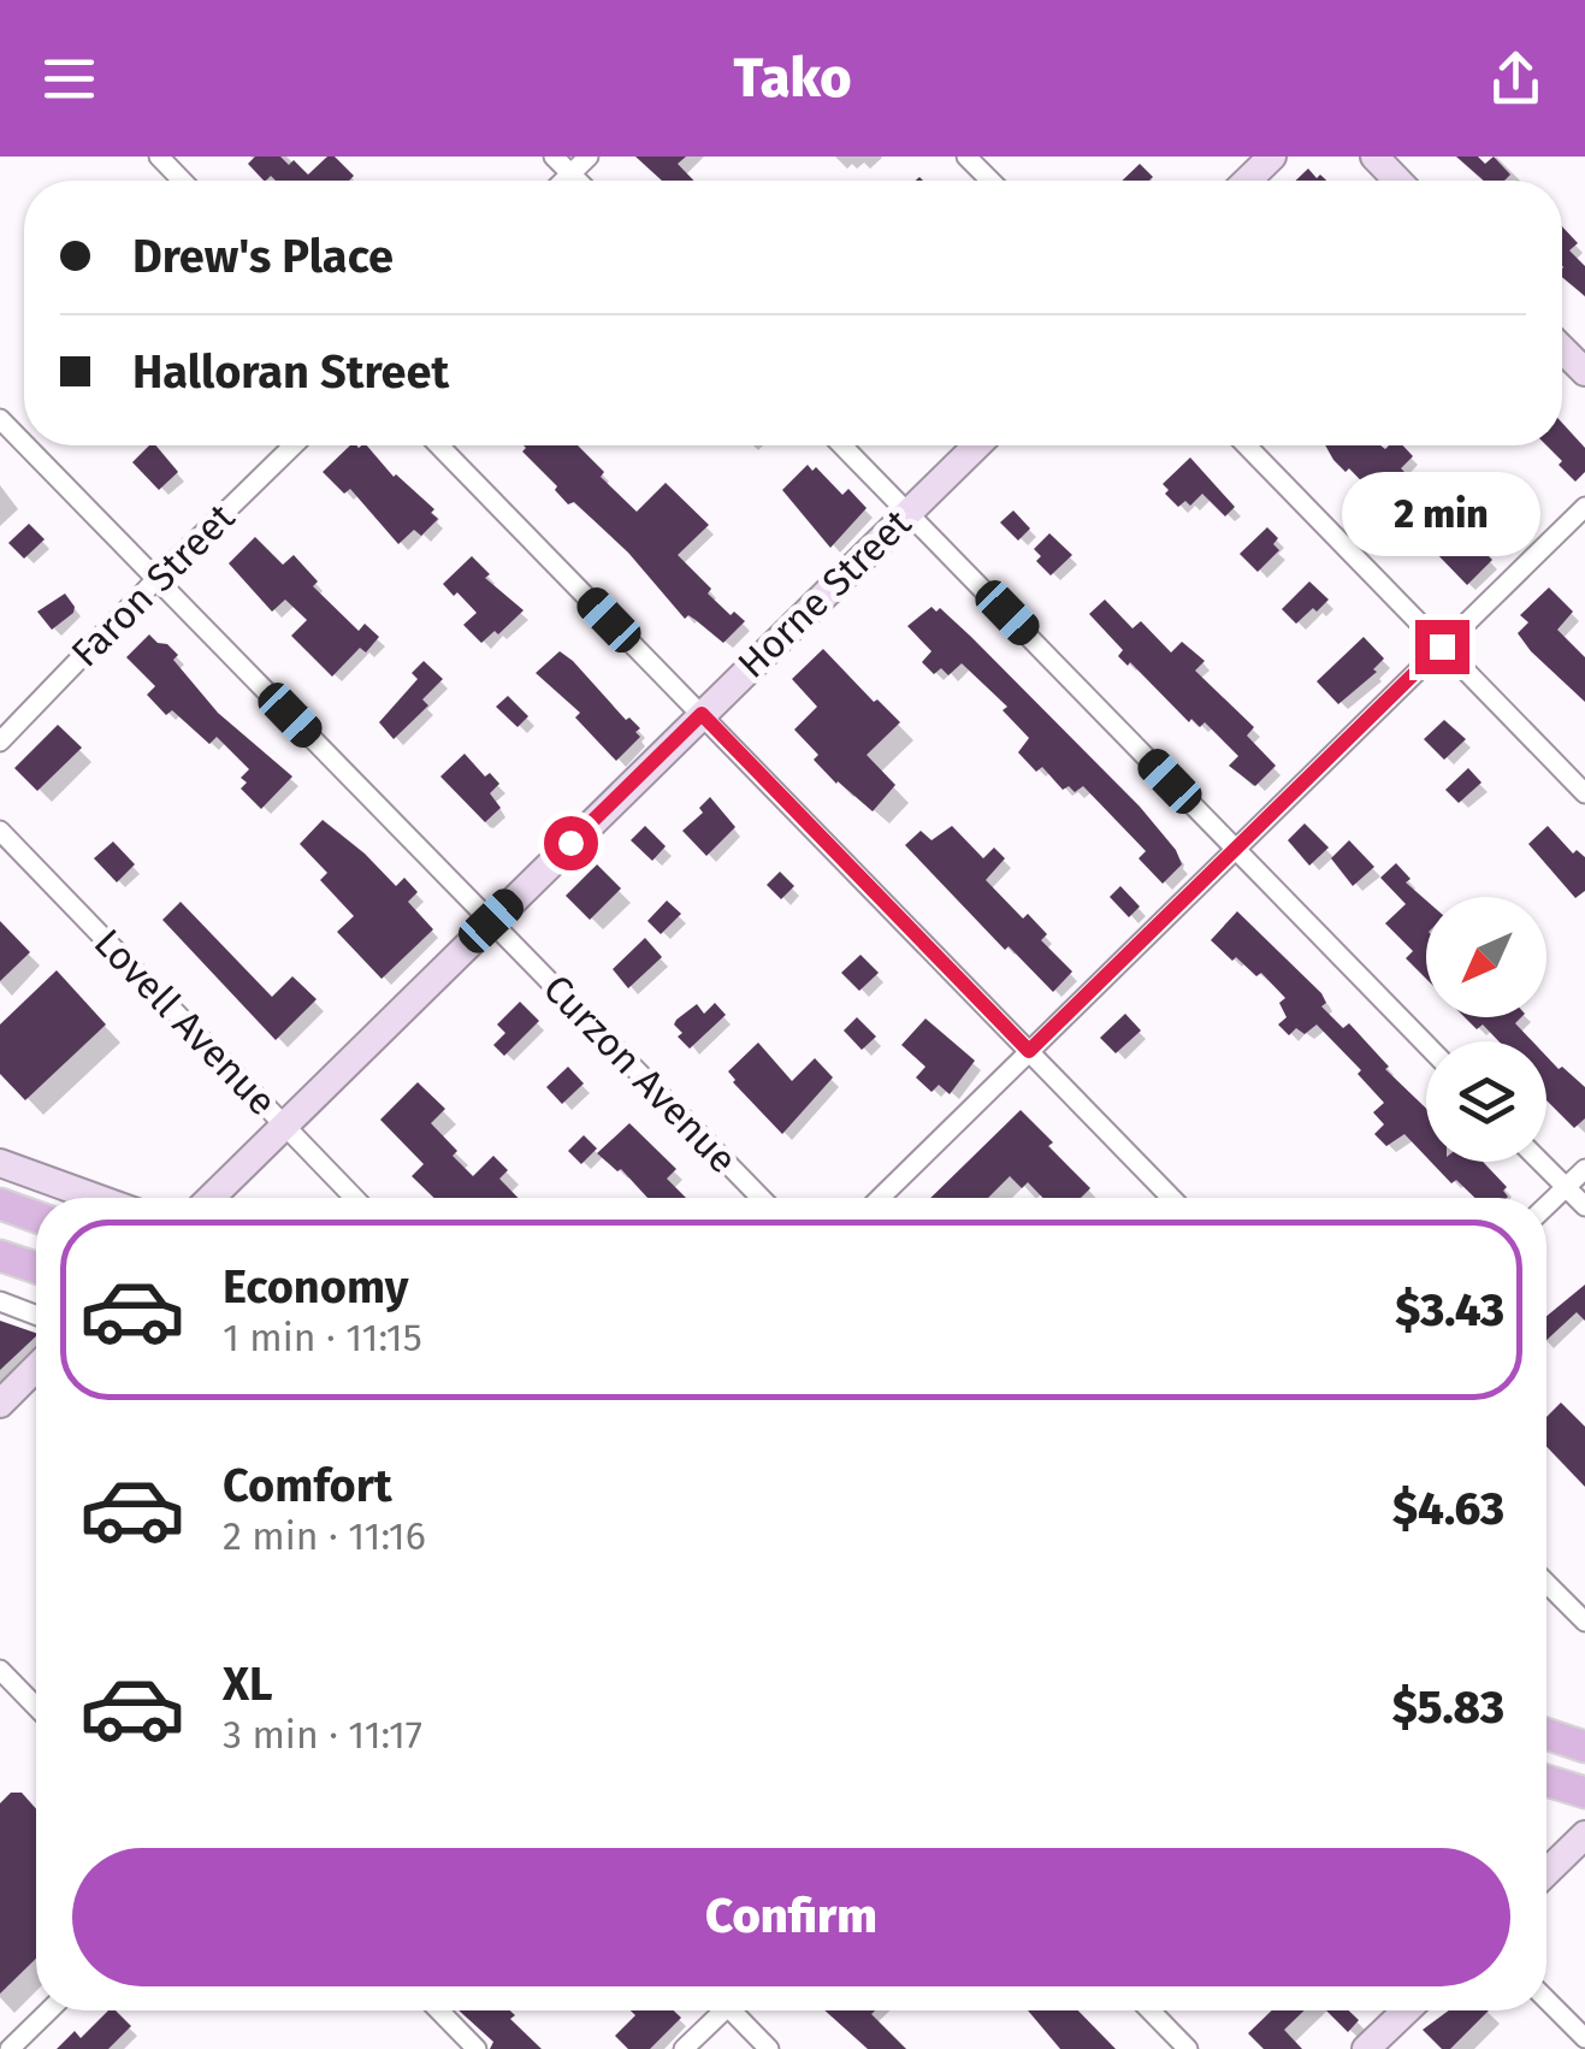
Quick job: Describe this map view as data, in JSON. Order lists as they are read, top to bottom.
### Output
{
  "streets": {
    "street": [
      "Faron Street",
      "Horne Street",
      "Lovell Avenue",
      "Curzon Avenue"
    ]
  },
  "crossings": [
    ["Faron Street", "Curzon Avenue"],
    ["Horne Street", "Lovell Avenue"],
    ["Horne Street", "Curzon Avenue"]
  ],
  "north": "bottom left",
  "page": {
    "header": "Tako",
    "banner": ["Drew's Place", "Halloran Street"],
    "bubble": "2 min",
    "list": [
      {
        "name": "Economy",
        "note": "1 min · 11:15",
        "value": "$3.43"
      },
      {
        "name": "Comfort",
        "note": "2 min · 11:16",
        "value": "$4.63"
      },
      {
        "name": "XL",
        "note": "3 min · 11:17",
        "value": "$5.83"
      }
    ],
    "buttons": "Confirm"
  }
}
